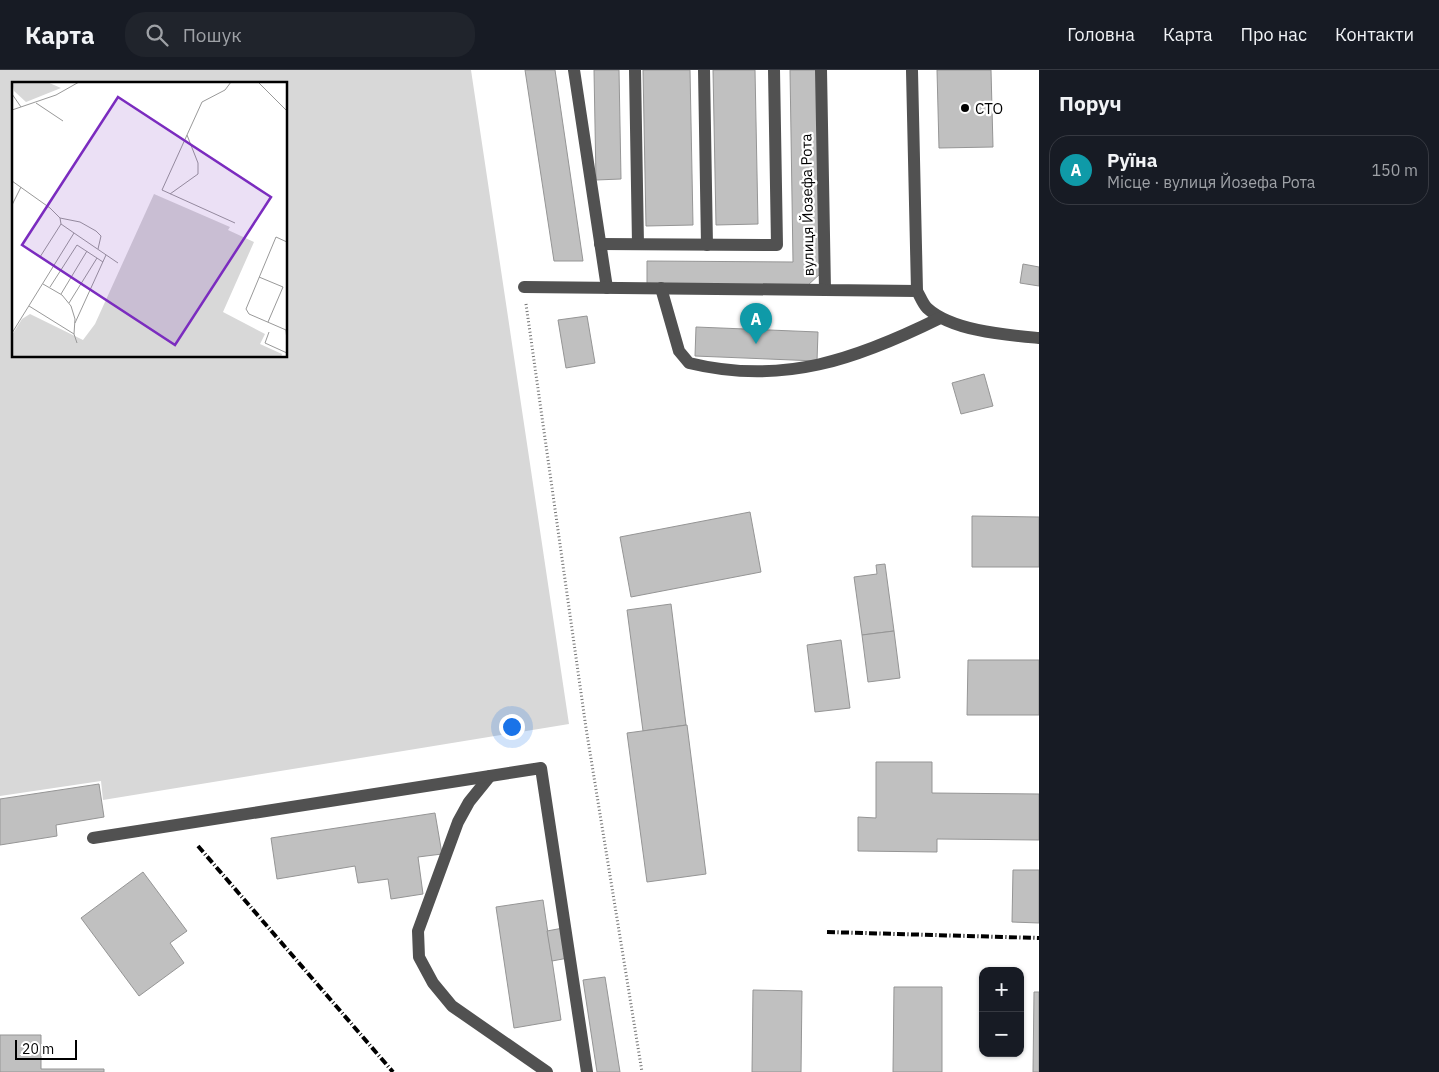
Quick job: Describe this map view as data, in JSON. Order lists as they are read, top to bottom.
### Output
{
  "streets": {
    "street": ["вулиця Йозефа Рота"]
  },
  "places": ["СТО"],
  "scale_bar": "20 m",
  "page": {
    "header": "Карта",
    "search": "Пошук",
    "nav": [
      "Головна",
      "Карта",
      "Про нас",
      "Контакти"
    ],
    "heading": "Поруч",
    "list": [
      {
        "mark": "A",
        "name": "Руїна",
        "note": "Місце · вулиця Йозефа Рота",
        "value": "150 m"
      }
    ],
    "pins": "A",
    "map_buttons": ["+", "−"],
    "scale": "20 m"
  }
}
